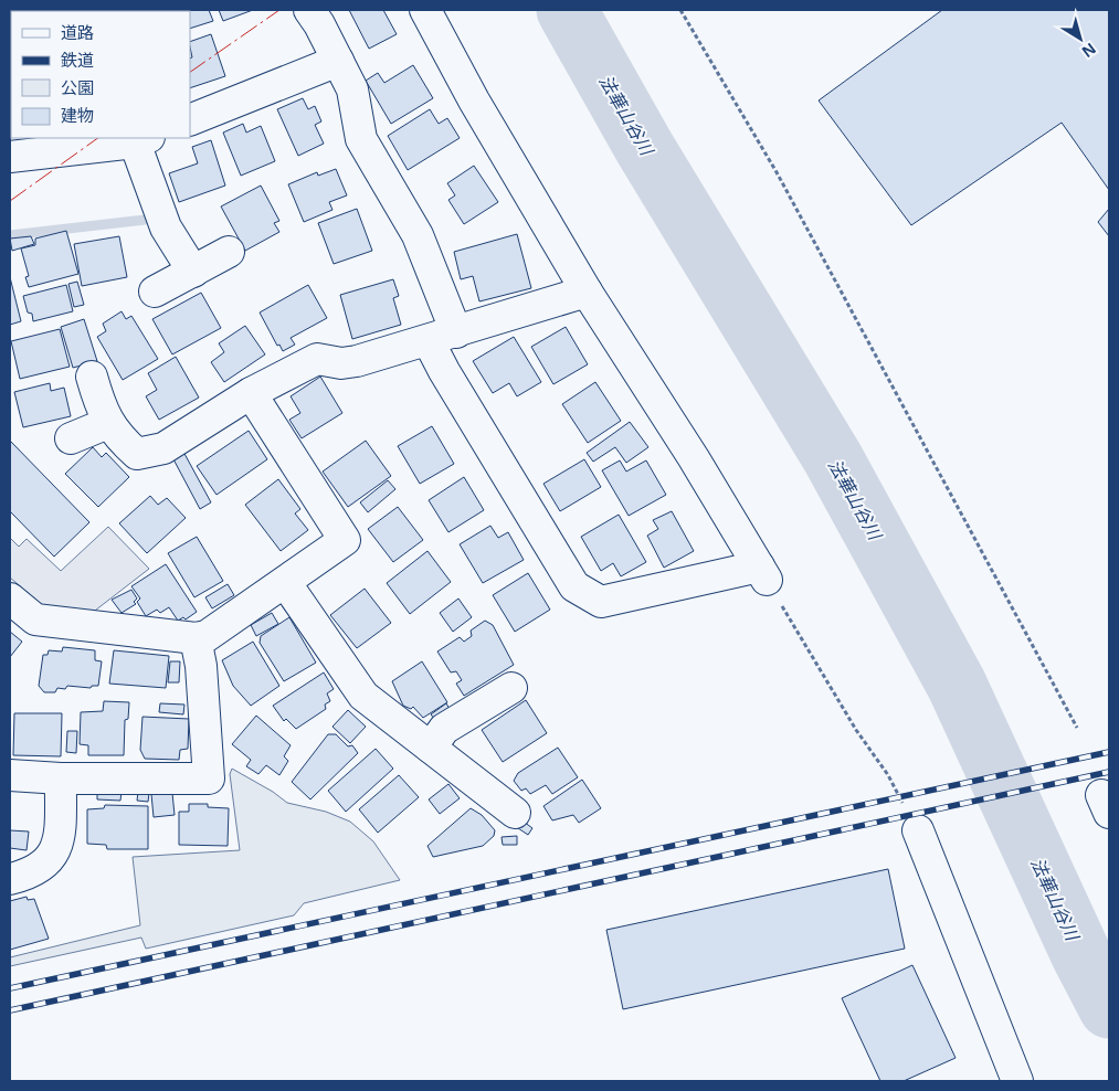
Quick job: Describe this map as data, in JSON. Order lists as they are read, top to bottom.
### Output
{
  "water": ["法華山谷川"],
  "legend": [
    "道路",
    "鉄道",
    "公園",
    "建物"
  ],
  "north": "bottom right"
}
